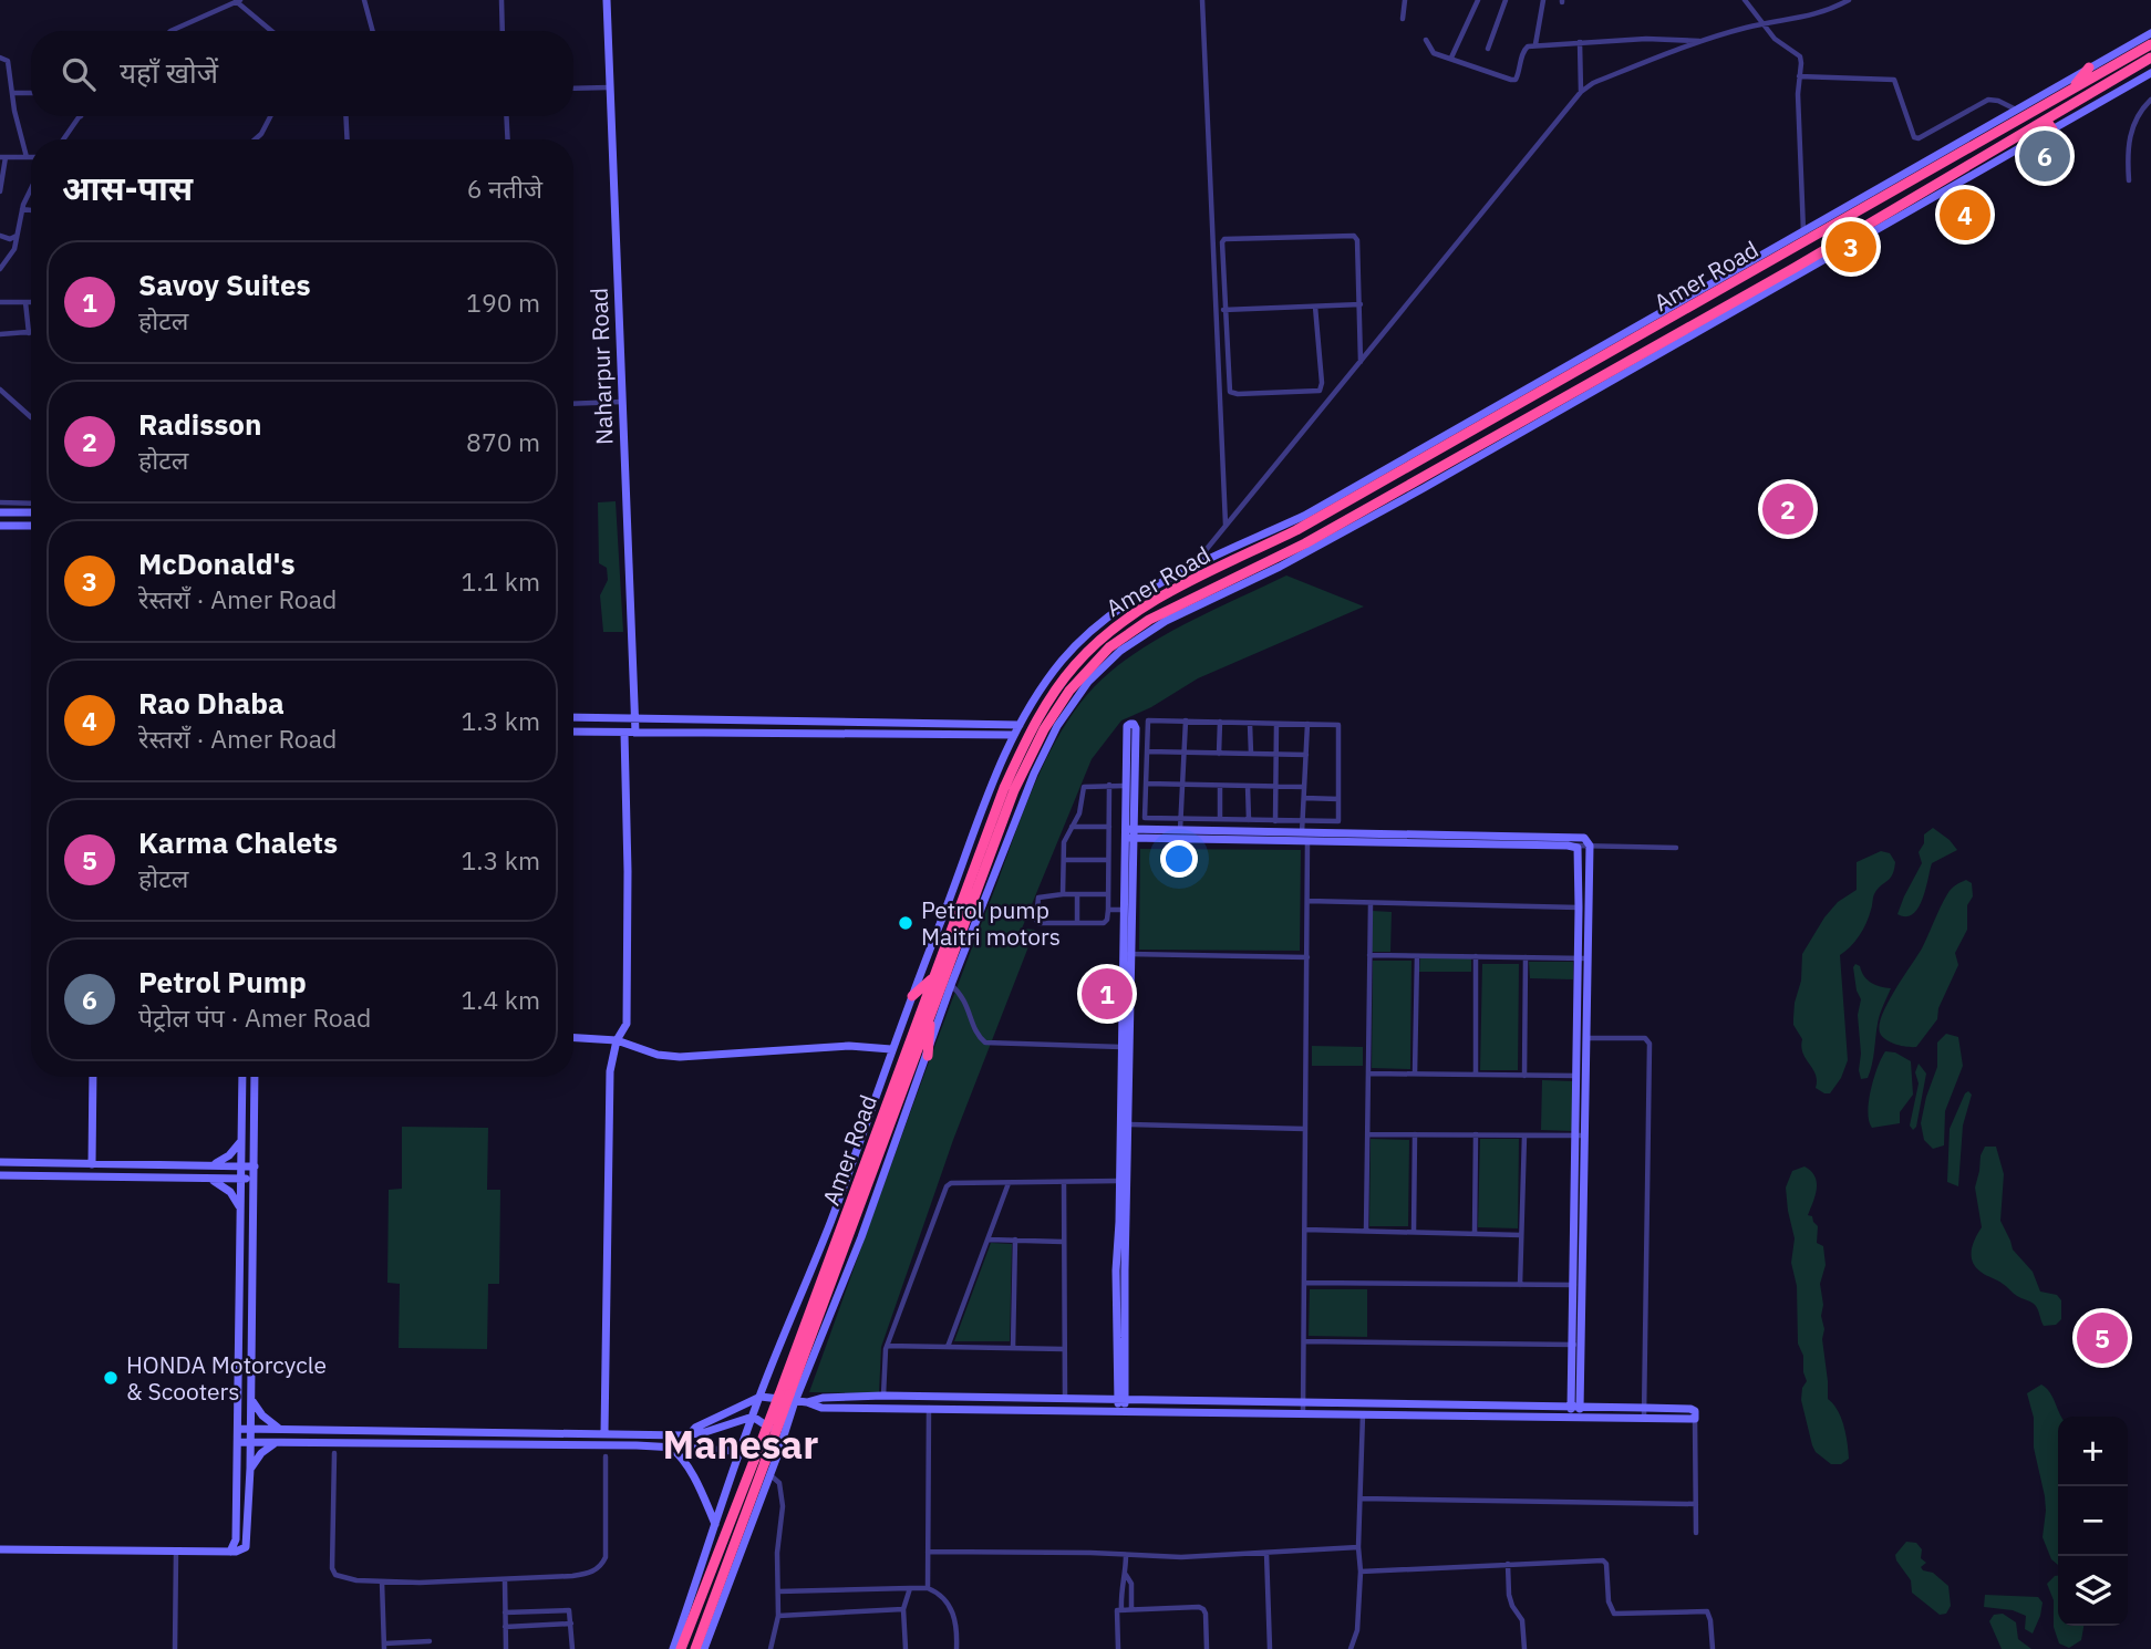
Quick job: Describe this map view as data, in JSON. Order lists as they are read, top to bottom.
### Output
{
  "streets": {
    "highway": ["Amer Road"],
    "street": ["Naharpur Road"]
  },
  "districts": ["Manesar"],
  "places": ["Petrol pump Maitri motors", "HONDA Motorcycle & Scooters"],
  "page": {
    "search": "यहाँ खोजें",
    "pins": [
      "6",
      "4",
      "3",
      "2",
      "1",
      "5"
    ],
    "heading": ["आस-पास", "6 नतीजे"],
    "list": [
      {
        "mark": "1",
        "name": "Savoy Suites",
        "note": "होटल",
        "value": "190 m"
      },
      {
        "mark": "2",
        "name": "Radisson",
        "note": "होटल",
        "value": "870 m"
      },
      {
        "mark": "3",
        "name": "McDonald's",
        "note": "रेस्तराँ · Amer Road",
        "value": "1.1 km"
      },
      {
        "mark": "4",
        "name": "Rao Dhaba",
        "note": "रेस्तराँ · Amer Road",
        "value": "1.3 km"
      },
      {
        "mark": "5",
        "name": "Karma Chalets",
        "note": "होटल",
        "value": "1.3 km"
      },
      {
        "mark": "6",
        "name": "Petrol Pump",
        "note": "पेट्रोल पंप · Amer Road",
        "value": "1.4 km"
      }
    ],
    "map_buttons": ["+", "−"]
  }
}
